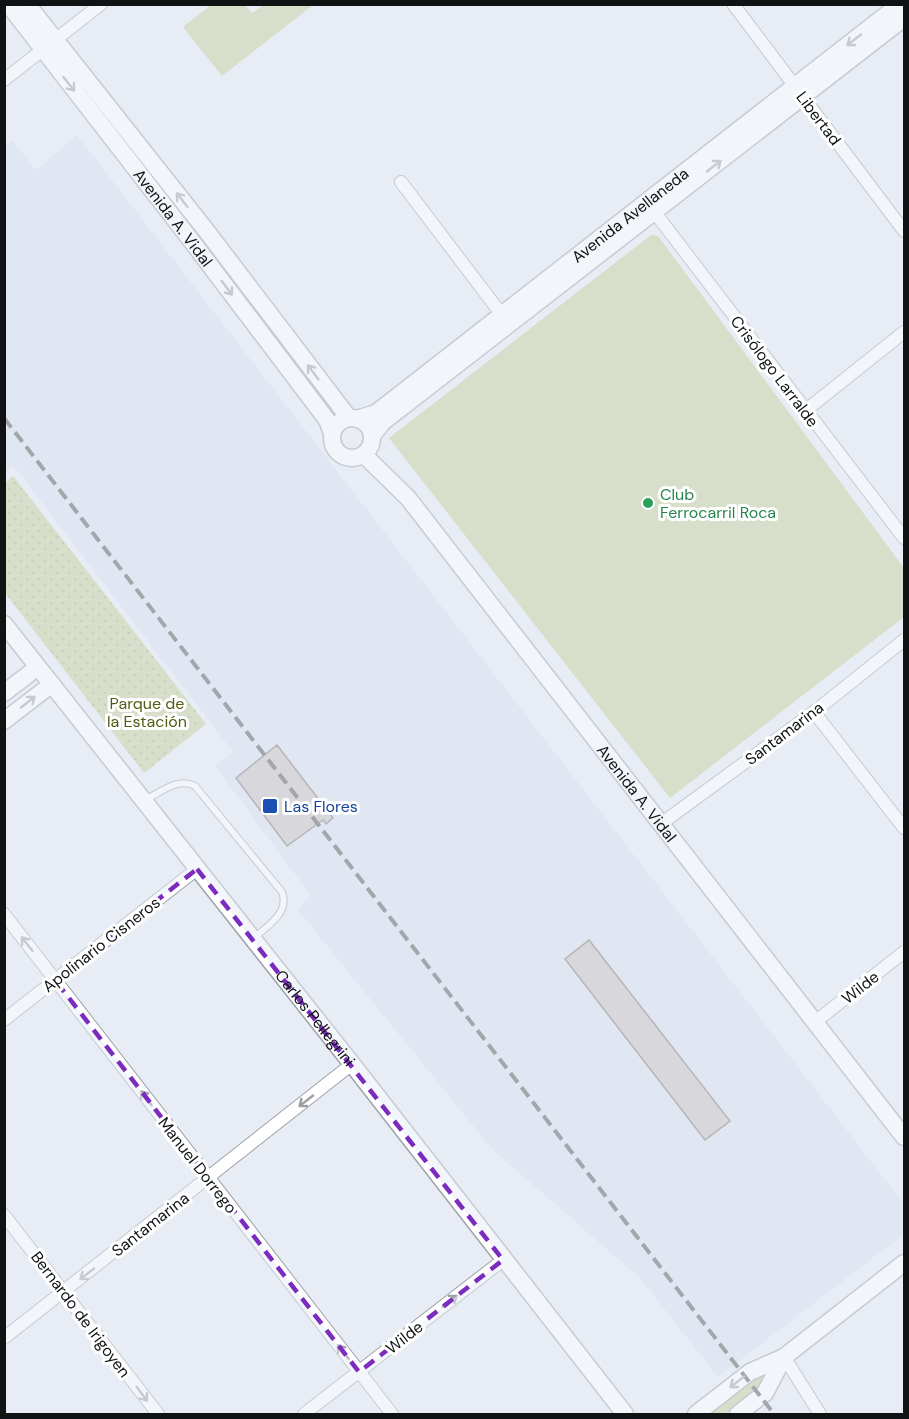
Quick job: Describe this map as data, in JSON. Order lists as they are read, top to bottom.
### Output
{
  "streets": {
    "street": [
      "Libertad",
      "Avenida Avellaneda",
      "Avenida A. Vidal",
      "Crisólogo Larralde",
      "Santamarina",
      "Apolinario Cisneros",
      "Wilde",
      "Carlos Pellegrini",
      "Manuel Dorrego",
      "Bernardo de Irigoyen"
    ]
  },
  "crossings": [
    ["Libertad", "Avenida Avellaneda"],
    ["Avenida Avellaneda", "Avenida A. Vidal"],
    ["Avenida Avellaneda", "Crisólogo Larralde"],
    ["Avenida A. Vidal", "Santamarina"],
    ["Avenida A. Vidal", "Wilde"],
    ["Santamarina", "Carlos Pellegrini"],
    ["Santamarina", "Manuel Dorrego"],
    ["Santamarina", "Bernardo de Irigoyen"],
    ["Apolinario Cisneros", "Carlos Pellegrini"],
    ["Apolinario Cisneros", "Manuel Dorrego"],
    ["Wilde", "Carlos Pellegrini"],
    ["Wilde", "Manuel Dorrego"]
  ],
  "one_way": [
    "Santamarina",
    "Wilde",
    "Manuel Dorrego",
    "Bernardo de Irigoyen"
  ],
  "parks": ["Parque de la Estación"],
  "places": {
    "other": ["Club Ferrocarril Roca"],
    "transit": ["Las Flores"]
  }
}
